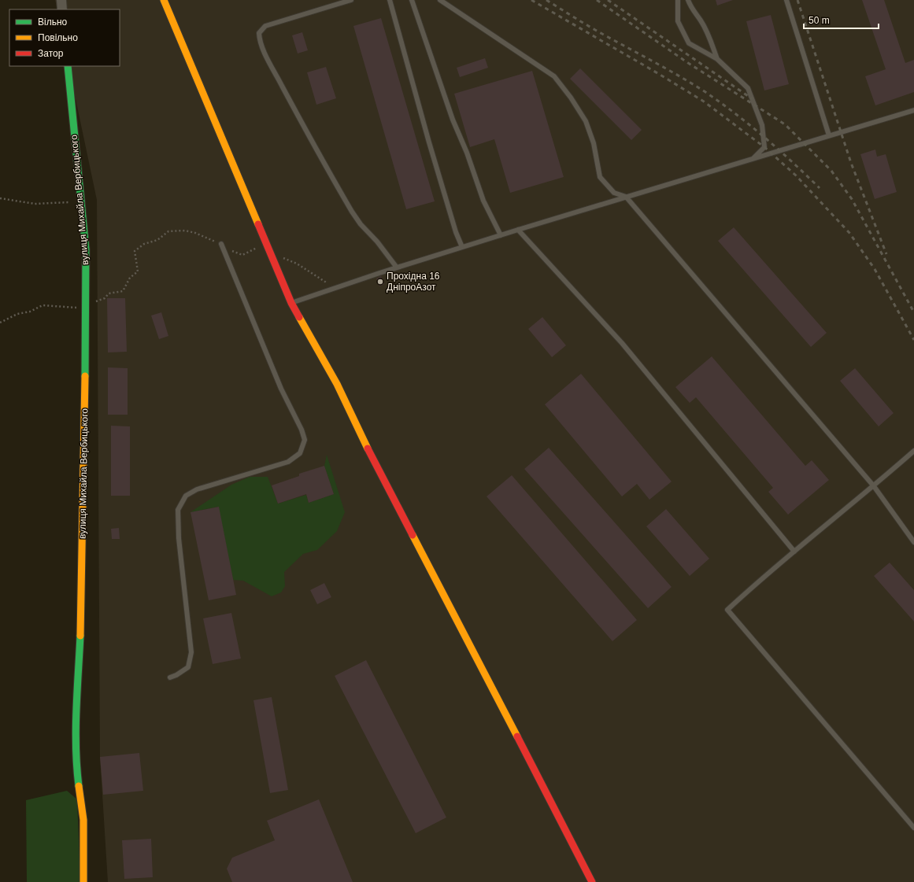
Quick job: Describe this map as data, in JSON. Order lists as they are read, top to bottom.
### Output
{
  "streets": {
    "street": ["вулиця Михайла Вербицького"]
  },
  "places": ["Прохідна 16 ДніпроАзот"],
  "legend": ["Вільно", "Повільно", "Затор"],
  "scale_bar": "50 m"
}
